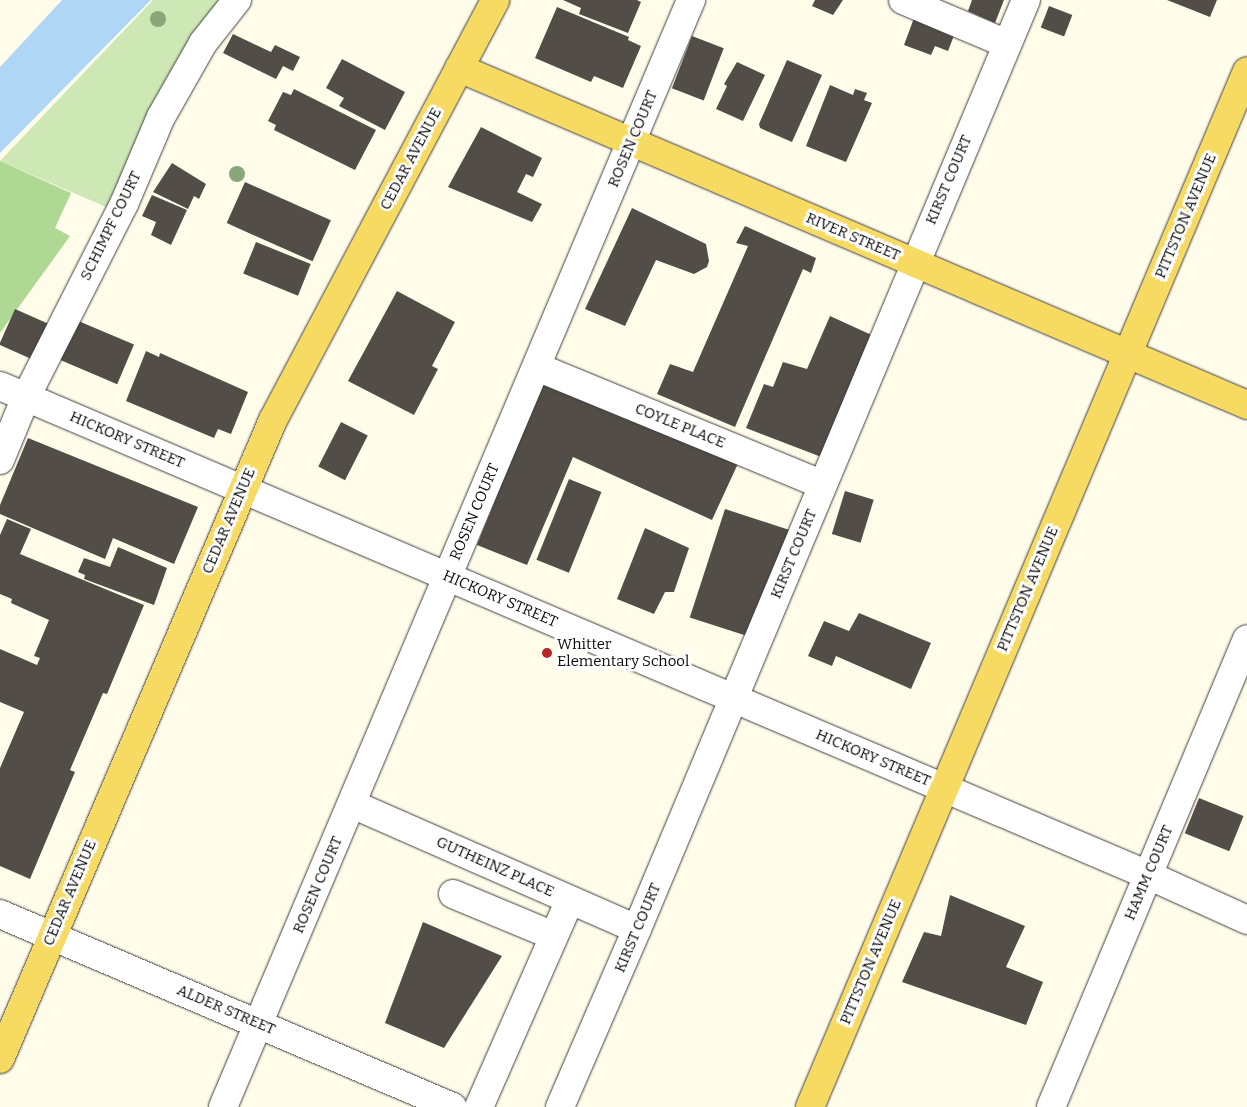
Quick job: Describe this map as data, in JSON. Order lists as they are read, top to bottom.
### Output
{
  "streets": {
    "main road": ["CEDAR AVENUE", "PITTSTON AVENUE", "RIVER STREET"],
    "street": [
      "ROSEN COURT",
      "KIRST COURT",
      "SCHIMPF COURT",
      "COYLE PLACE",
      "HICKORY STREET",
      "GUTHEINZ PLACE",
      "HAMM COURT",
      "ALDER STREET"
    ]
  },
  "crossings": [
    ["ROSEN COURT", "RIVER STREET"],
    ["ROSEN COURT", "COYLE PLACE"],
    ["ROSEN COURT", "HICKORY STREET"],
    ["ROSEN COURT", "GUTHEINZ PLACE"],
    ["ROSEN COURT", "ALDER STREET"],
    ["CEDAR AVENUE", "RIVER STREET"],
    ["CEDAR AVENUE", "HICKORY STREET"],
    ["CEDAR AVENUE", "ALDER STREET"],
    ["KIRST COURT", "RIVER STREET"],
    ["KIRST COURT", "COYLE PLACE"],
    ["KIRST COURT", "HICKORY STREET"],
    ["KIRST COURT", "GUTHEINZ PLACE"],
    ["PITTSTON AVENUE", "RIVER STREET"],
    ["PITTSTON AVENUE", "HICKORY STREET"],
    ["SCHIMPF COURT", "HICKORY STREET"],
    ["HICKORY STREET", "HAMM COURT"]
  ],
  "places": ["Whitter Elementary School"]
}
